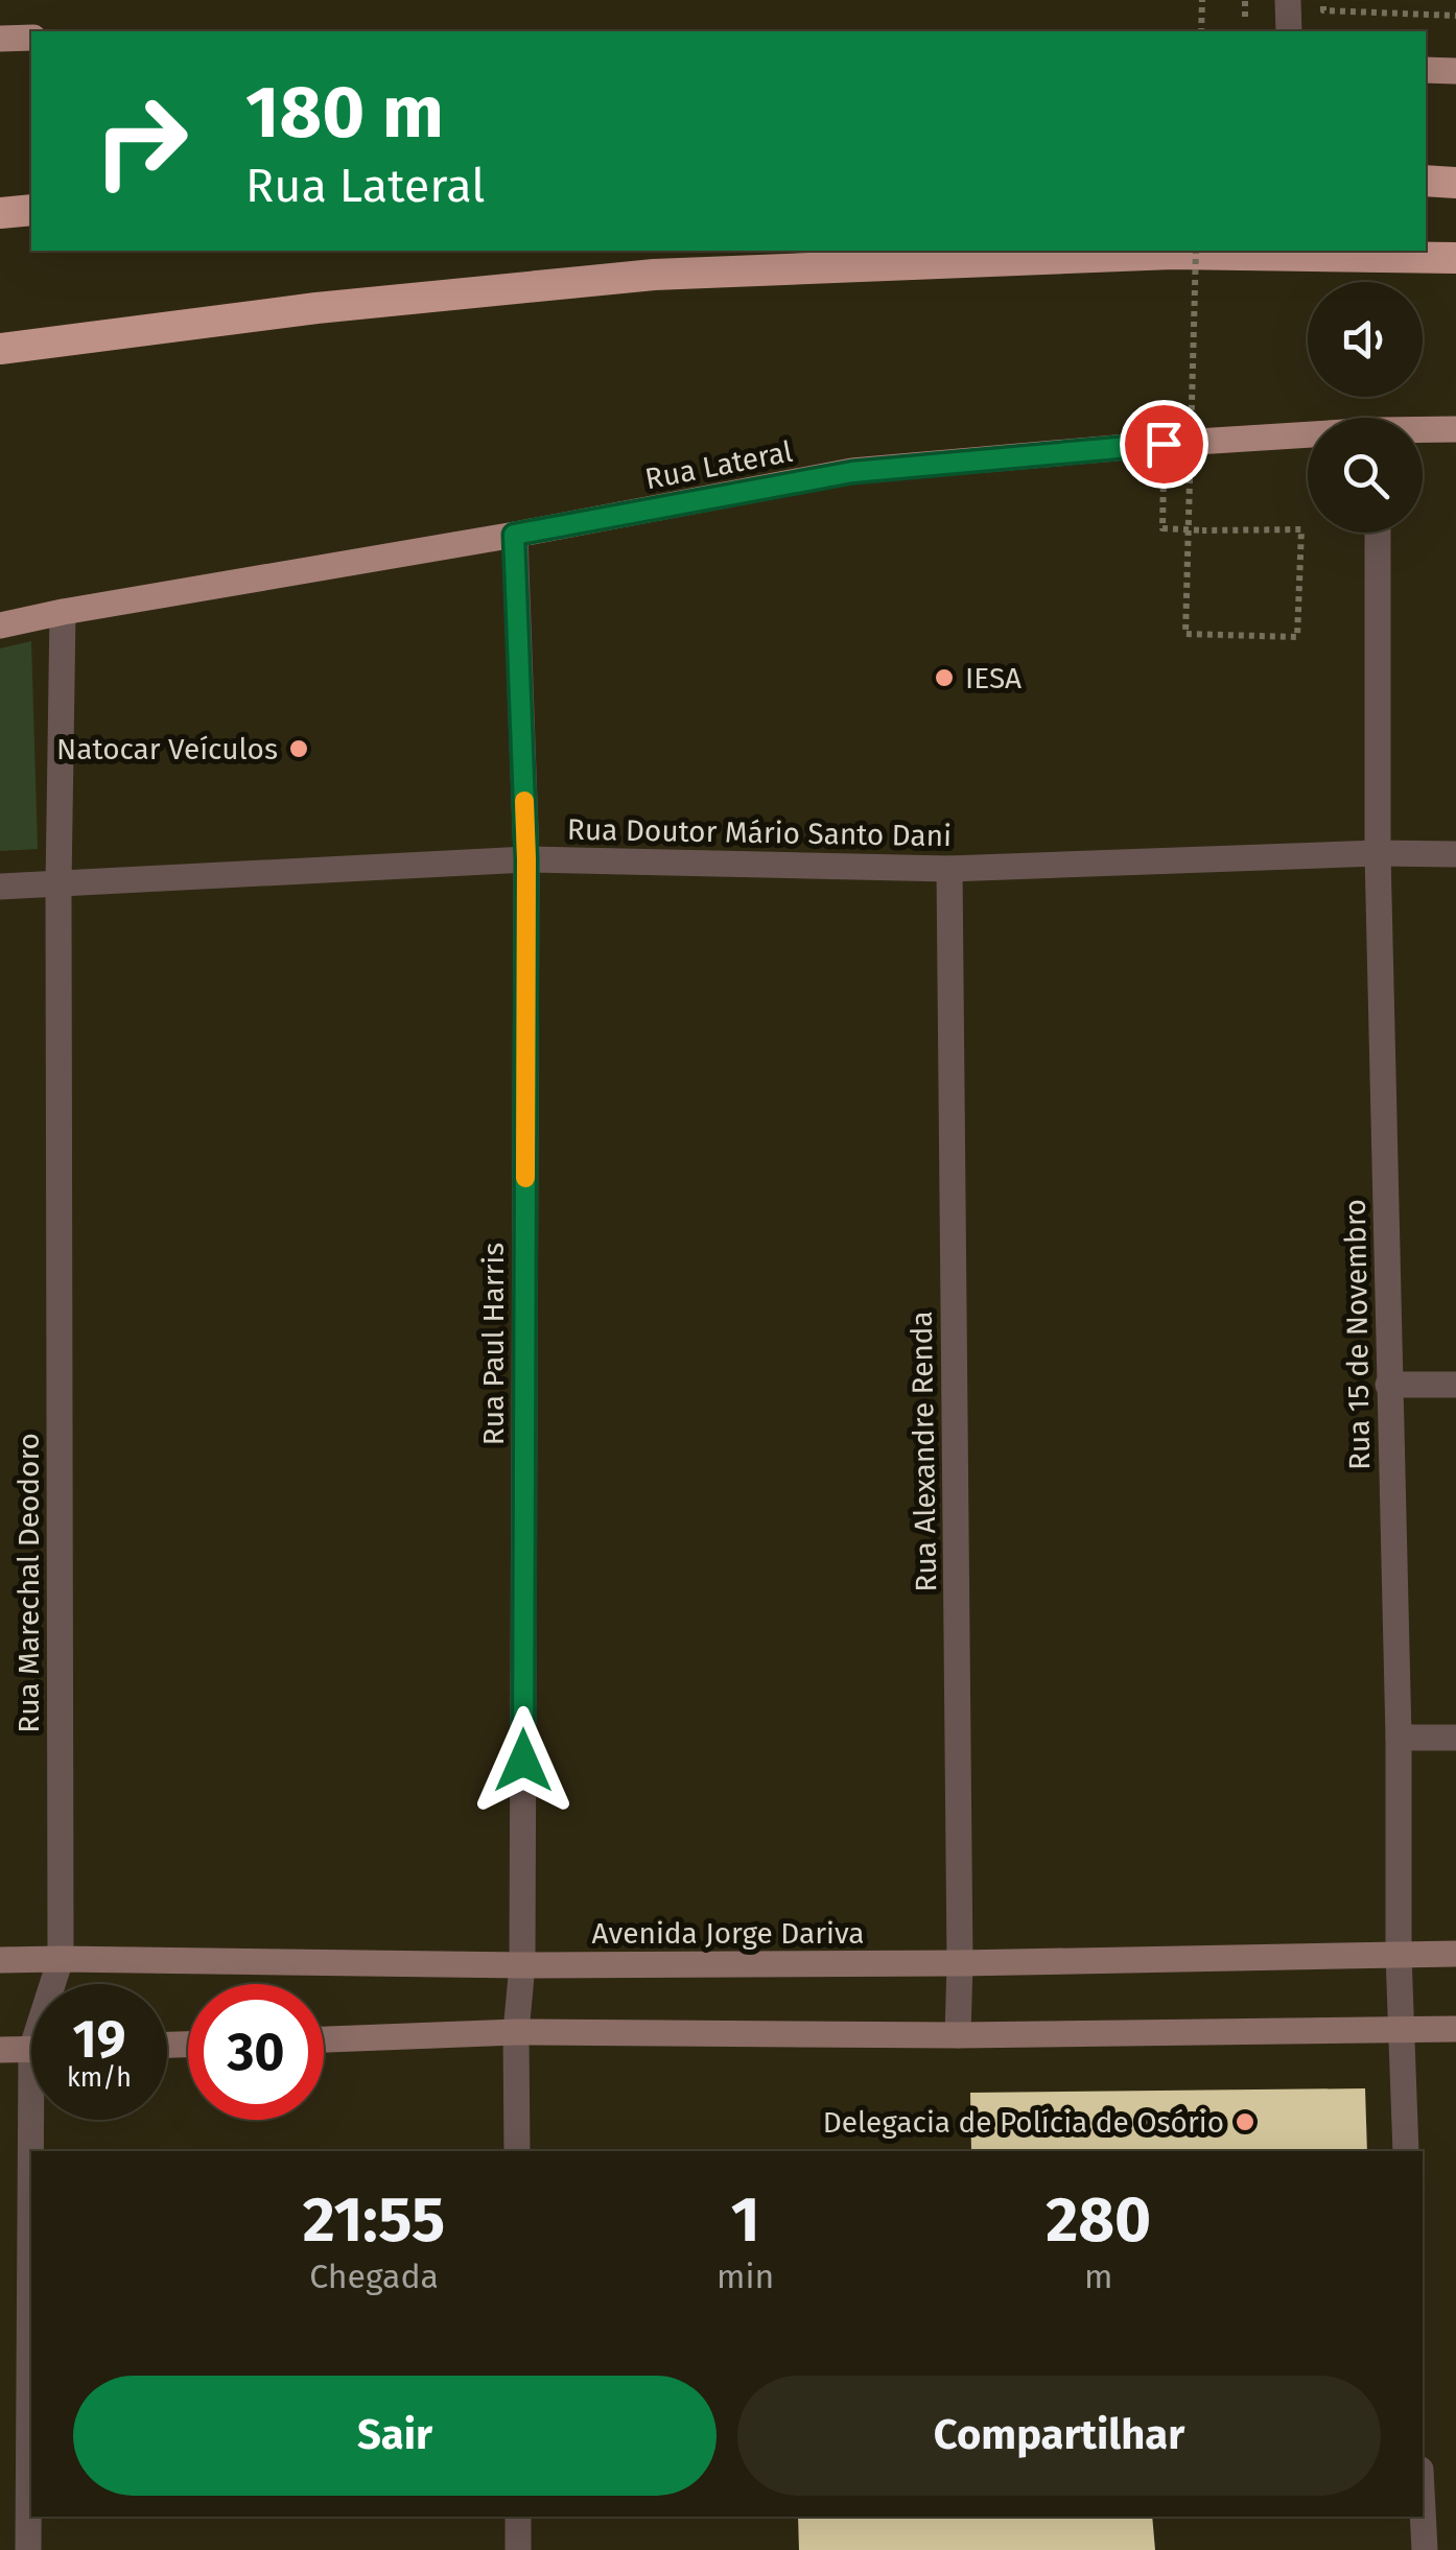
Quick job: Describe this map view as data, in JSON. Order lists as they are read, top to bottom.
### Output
{
  "streets": {
    "main road": ["Rua Lateral", "Avenida Jorge Dariva"],
    "street": [
      "Rua Doutor Mário Santo Dani",
      "Rua 15 de Novembro",
      "Rua Paul Harris",
      "Rua Alexandre Renda",
      "Rua Marechal Deodoro"
    ]
  },
  "crossings": [
    ["Rua Lateral", "Rua Paul Harris"],
    ["Rua Lateral", "Rua Marechal Deodoro"],
    ["Rua Doutor Mário Santo Dani", "Rua 15 de Novembro"],
    ["Rua Doutor Mário Santo Dani", "Rua Paul Harris"],
    ["Rua Doutor Mário Santo Dani", "Rua Alexandre Renda"],
    ["Rua Doutor Mário Santo Dani", "Rua Marechal Deodoro"],
    ["Rua 15 de Novembro", "Avenida Jorge Dariva"],
    ["Rua Paul Harris", "Avenida Jorge Dariva"],
    ["Rua Alexandre Renda", "Avenida Jorge Dariva"],
    ["Rua Marechal Deodoro", "Avenida Jorge Dariva"]
  ],
  "places": ["IESA", "Natocar Veículos", "Delegacia de Polícia de Osório"],
  "page": {
    "turn": ["180 m", "Rua Lateral"],
    "speed": "19 km/h",
    "limit": "30",
    "eta": [
      "21:55",
      "Chegada",
      "1",
      "min",
      "280",
      "m"
    ],
    "buttons": ["Sair", "Compartilhar"]
  }
}
